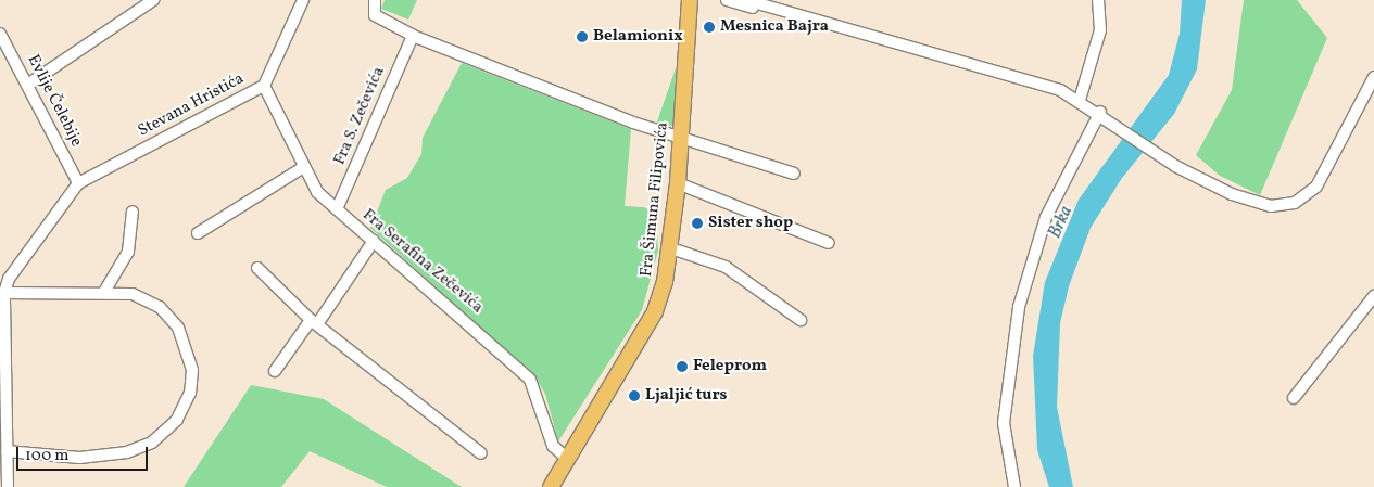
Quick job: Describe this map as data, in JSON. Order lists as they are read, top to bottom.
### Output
{
  "streets": {
    "main road": ["Fra Šimuna Filipovića"],
    "street": [
      "Evlije Čelebije",
      "Stevana Hristića",
      "Fra S. Zečevića",
      "Fra Serafina Zečevića"
    ]
  },
  "crossings": [
    ["Evlije Čelebije", "Stevana Hristića"],
    ["Stevana Hristića", "Fra Serafina Zečevića"],
    ["Fra S. Zečevića", "Fra Serafina Zečevića"],
    ["Fra Šimuna Filipovića", "Fra Serafina Zečevića"]
  ],
  "water": ["Brka"],
  "places": [
    "Mesnica Bajra",
    "Belamionix",
    "Sister shop",
    "Feleprom",
    "Ljaljić turs"
  ],
  "scale_bar": "100 m"
}
